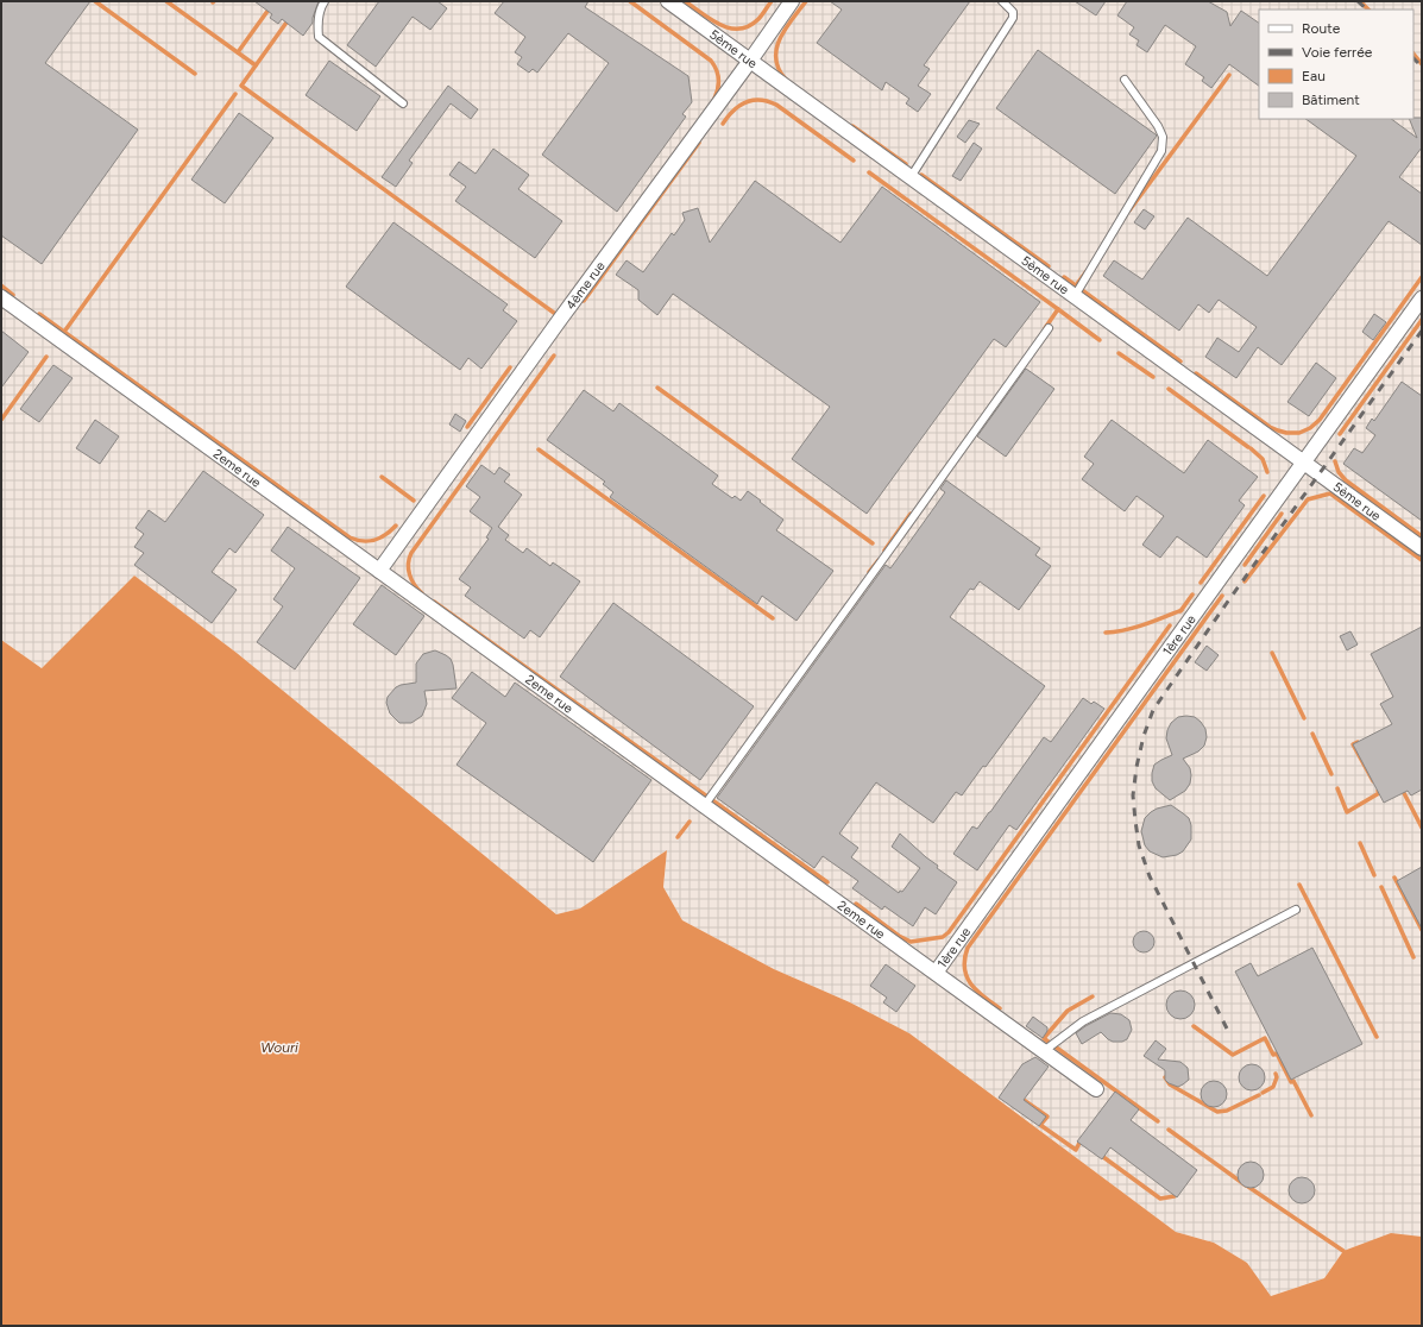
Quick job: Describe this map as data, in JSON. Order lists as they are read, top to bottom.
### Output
{
  "streets": {
    "street": [
      "5ème rue",
      "4ème rue",
      "2eme rue",
      "1ère rue"
    ]
  },
  "crossings": [
    ["5ème rue", "4ème rue"],
    ["5ème rue", "1ère rue"],
    ["4ème rue", "2eme rue"],
    ["2eme rue", "1ère rue"]
  ],
  "water": ["Wouri"],
  "legend": [
    "Route",
    "Voie ferrée",
    "Eau",
    "Bâtiment"
  ]
}
